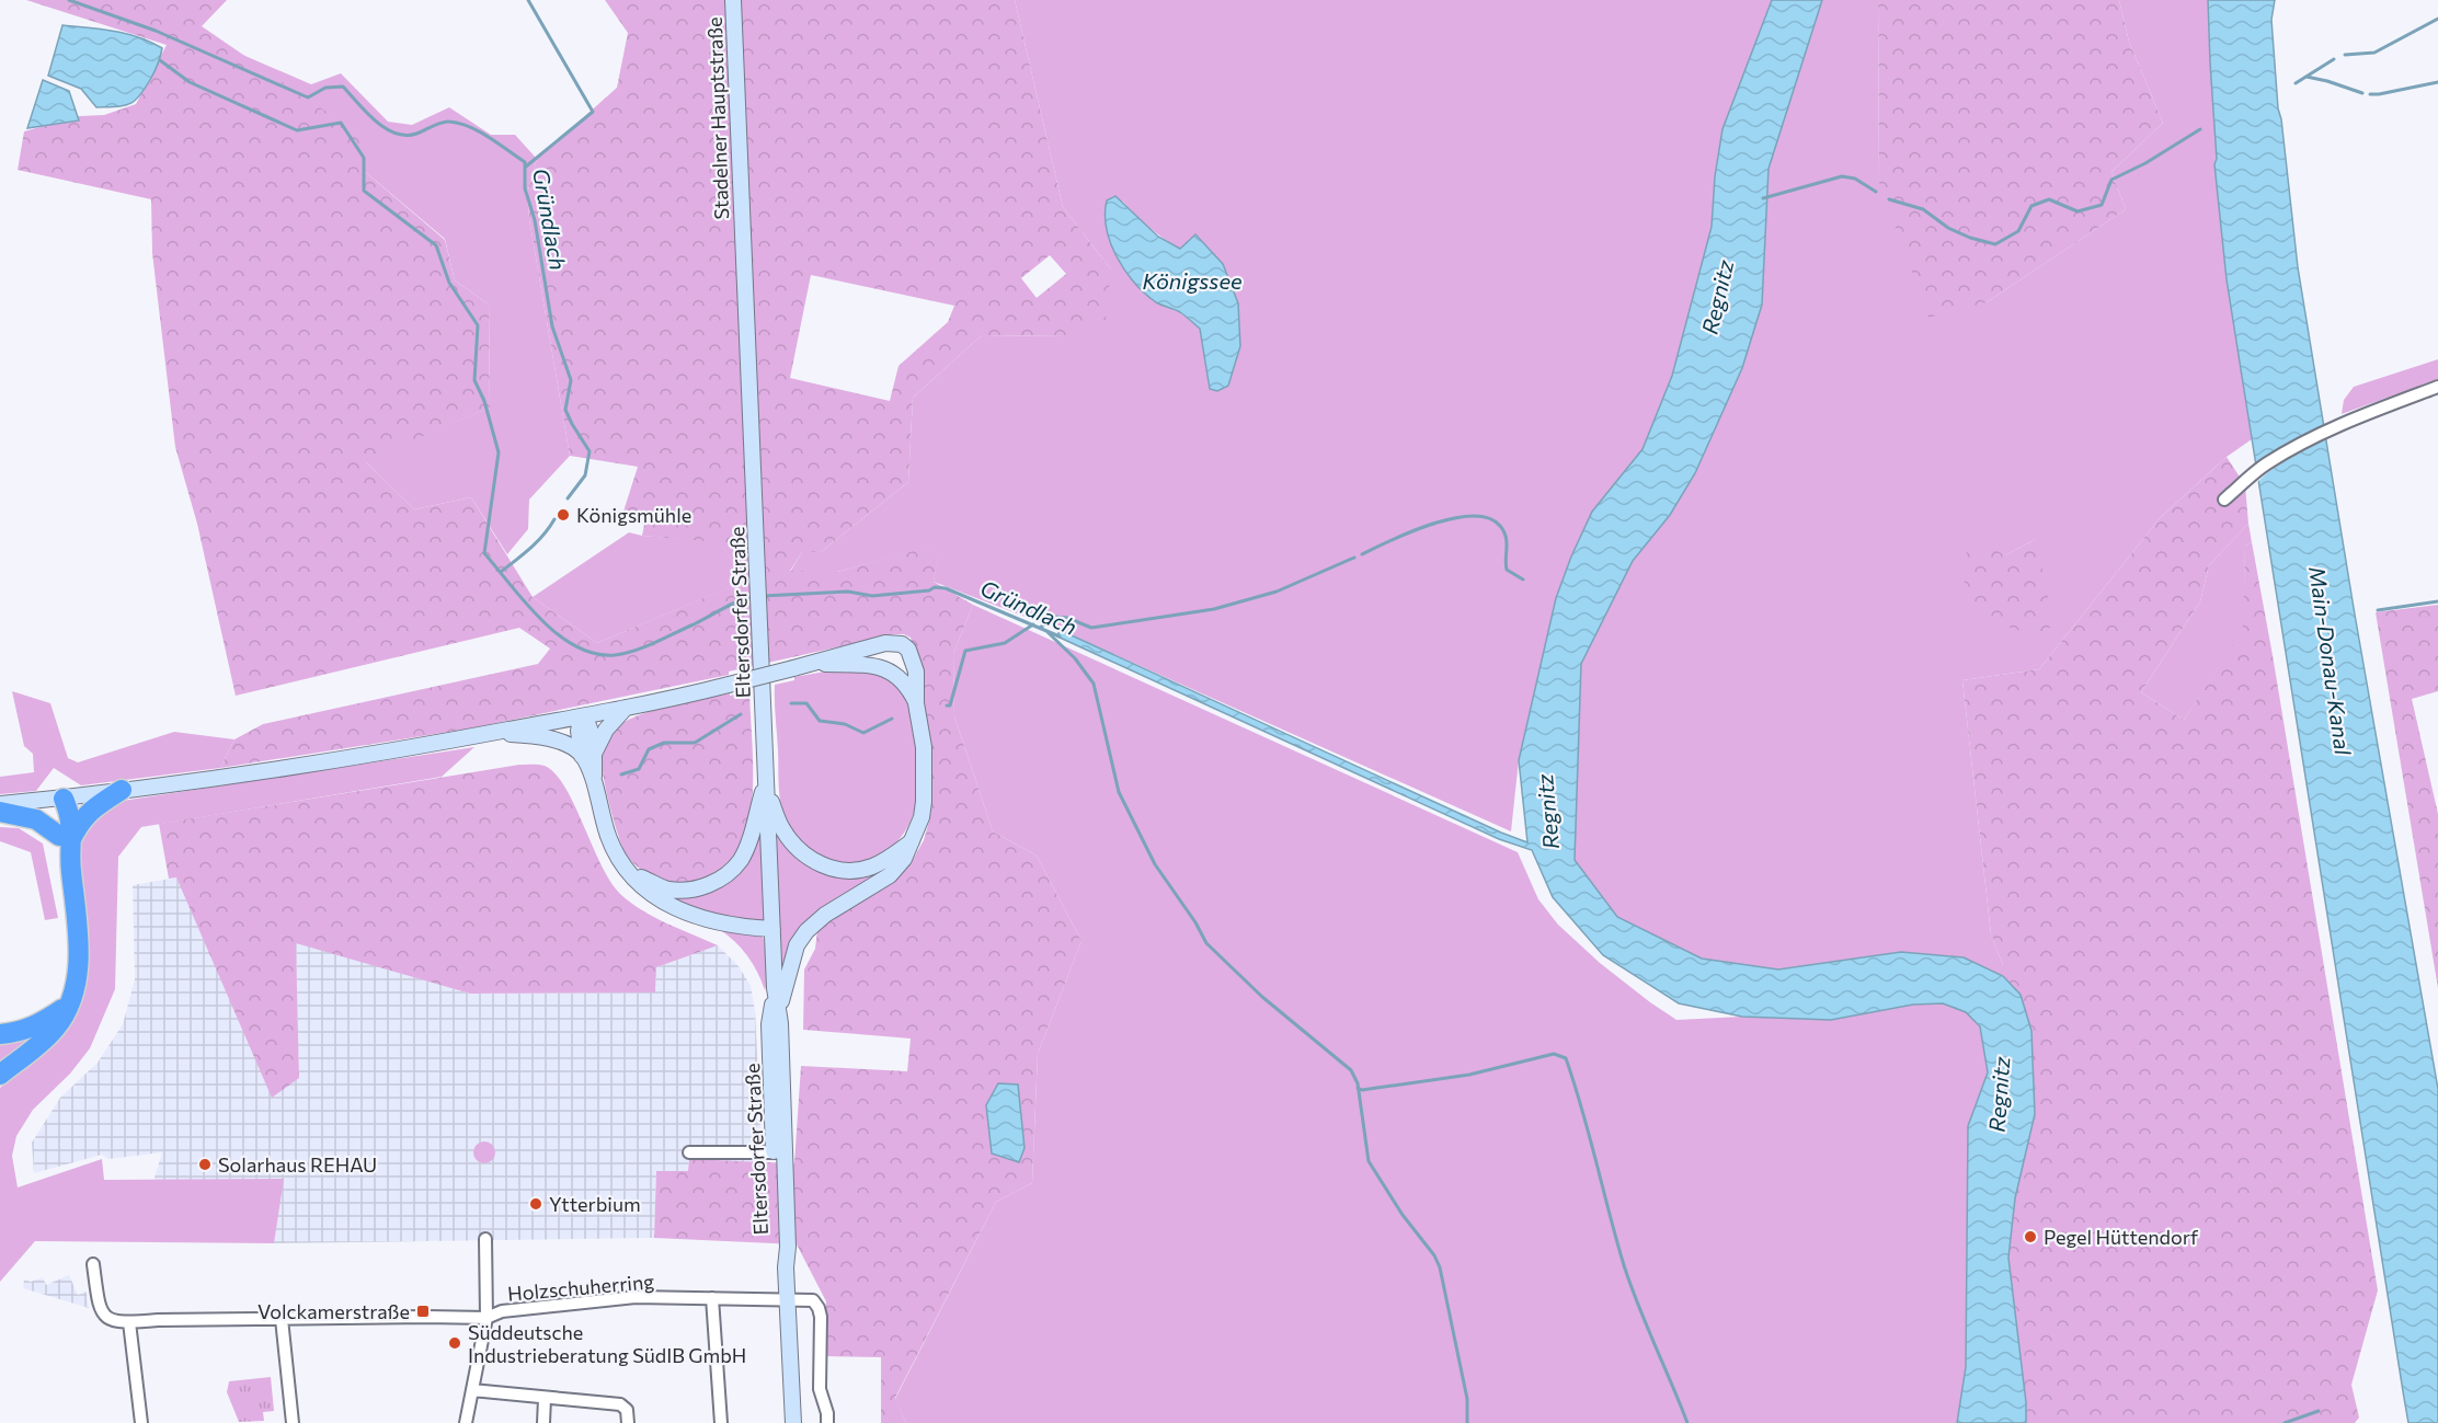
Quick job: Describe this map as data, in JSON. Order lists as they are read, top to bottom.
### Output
{
  "streets": {
    "main road": ["Stadelner Hauptstraße", "Eltersdorfer Straße"],
    "street": ["Holzschuherring"]
  },
  "crossings": [
    ["Stadelner Hauptstraße", "Eltersdorfer Straße"],
    ["Eltersdorfer Straße", "Holzschuherring"]
  ],
  "water": [
    "Gründlach",
    "Königssee",
    "Regnitz",
    "Main-Donau-Kanal"
  ],
  "places": {
    "other": [
      "Königsmühle",
      "Solarhaus REHAU",
      "Ytterbium",
      "Pegel Hüttendorf",
      "Süddeutsche Industrieberatung SüdIB GmbH"
    ],
    "transit": ["Volckamerstraße"]
  }
}
